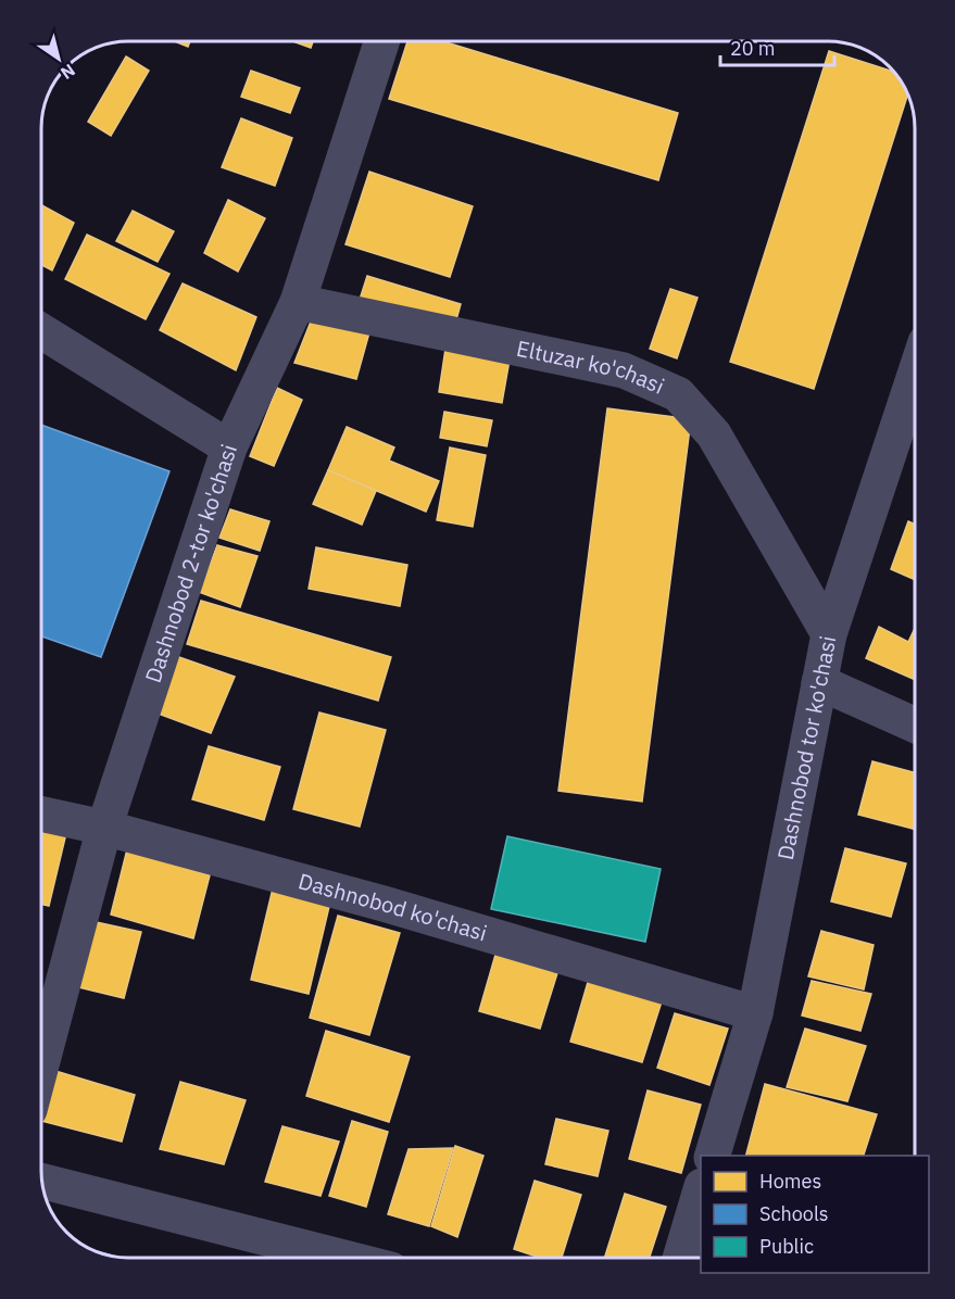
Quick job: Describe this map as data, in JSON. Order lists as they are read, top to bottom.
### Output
{
  "streets": {
    "street": [
      "Eltuzar ko'chasi",
      "Dashnobod 2-tor ko'chasi",
      "Dashnobod tor ko'chasi",
      "Dashnobod ko'chasi"
    ]
  },
  "crossings": [
    ["Eltuzar ko'chasi", "Dashnobod 2-tor ko'chasi"],
    ["Eltuzar ko'chasi", "Dashnobod tor ko'chasi"],
    ["Dashnobod 2-tor ko'chasi", "Dashnobod ko'chasi"],
    ["Dashnobod tor ko'chasi", "Dashnobod ko'chasi"]
  ],
  "legend": ["Homes", "Schools", "Public"],
  "scale_bar": "20 m",
  "north": "bottom right"
}
